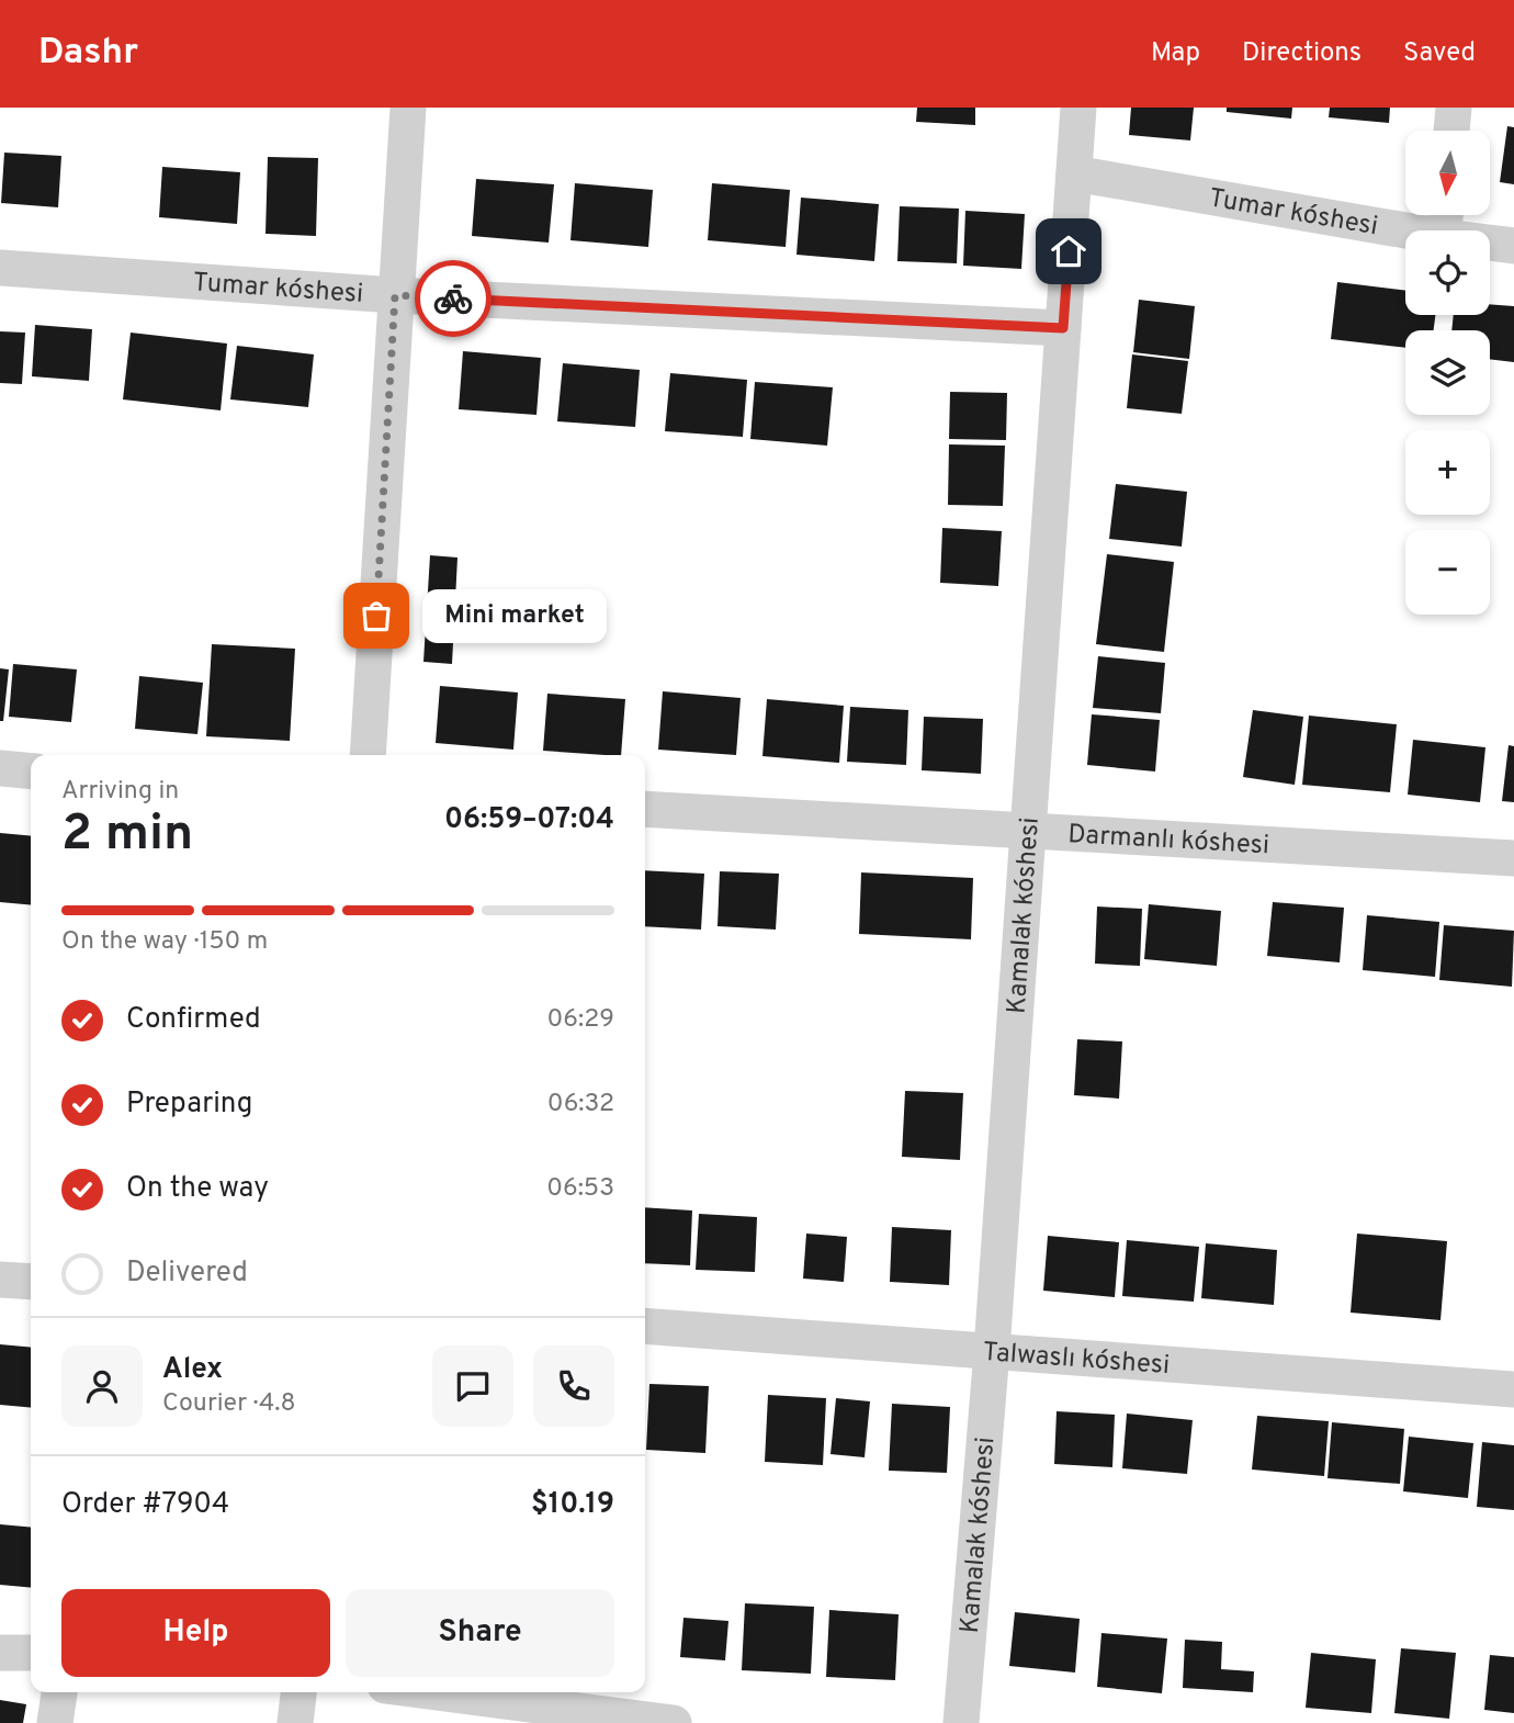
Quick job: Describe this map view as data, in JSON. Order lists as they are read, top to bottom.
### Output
{
  "streets": {
    "street": [
      "Tumar kóshesi",
      "Darmanlı kóshesi",
      "Kamalak kóshesi",
      "Talwaslı kóshesi"
    ]
  },
  "crossings": [
    ["Tumar kóshesi", "Kamalak kóshesi"],
    ["Darmanlı kóshesi", "Kamalak kóshesi"],
    ["Kamalak kóshesi", "Talwaslı kóshesi"]
  ],
  "places": ["Mini market"],
  "north": "bottom",
  "page": {
    "header": "Dashr",
    "nav": ["Map", "Directions", "Saved"],
    "map_buttons": ["+", "−"],
    "bubble": "Mini market",
    "heading": ["2 min", "Arriving in", "06:59–07:04"],
    "panel": [
      "Alex",
      "Courier · 4.8",
      "Order #7904",
      "$10.19"
    ],
    "bar": "On the way · 150 m",
    "list": [
      ["Confirmed", "06:29"],
      ["Preparing", "06:32"],
      ["On the way", "06:53"],
      "Delivered"
    ],
    "buttons": ["Help", "Share"]
  }
}
